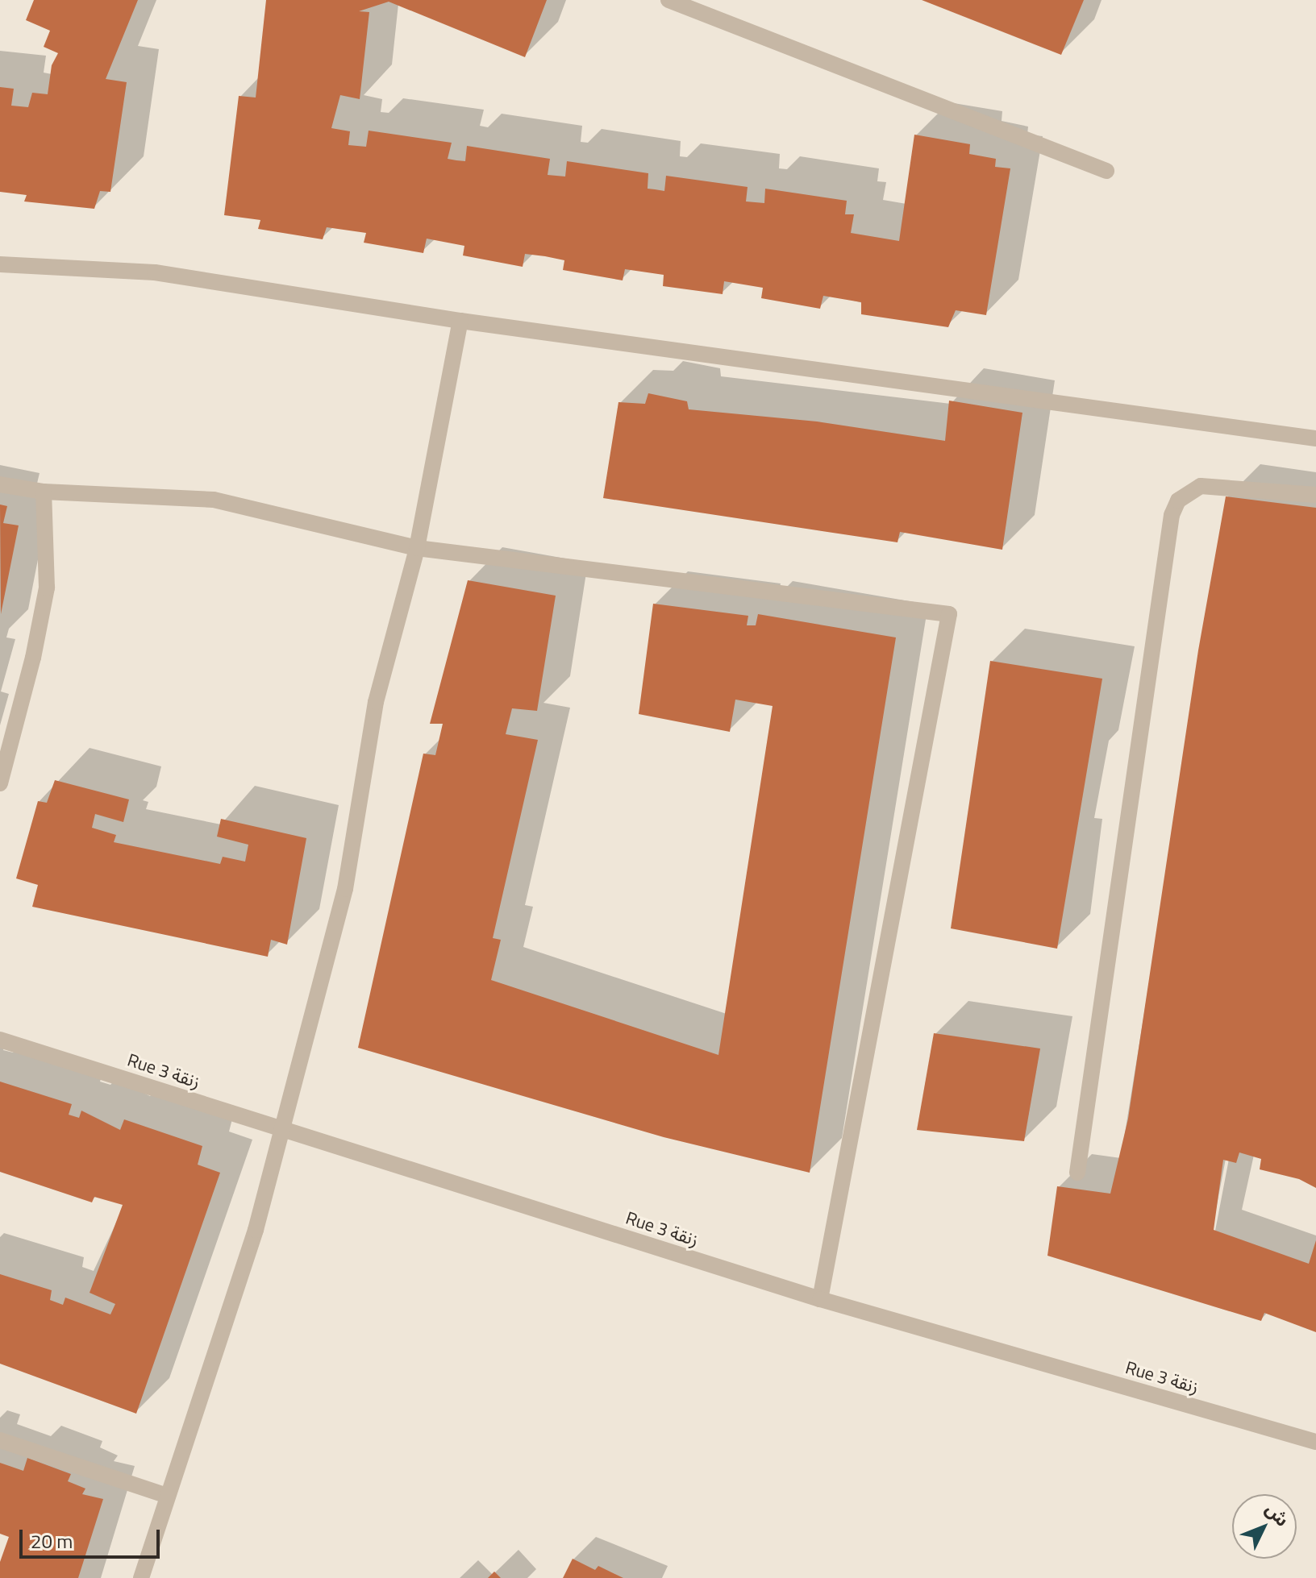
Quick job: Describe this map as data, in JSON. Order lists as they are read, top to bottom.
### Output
{
  "streets": {
    "street": ["Rue 3 زنقة"]
  },
  "scale_bar": "20 m",
  "north": "top right"
}
